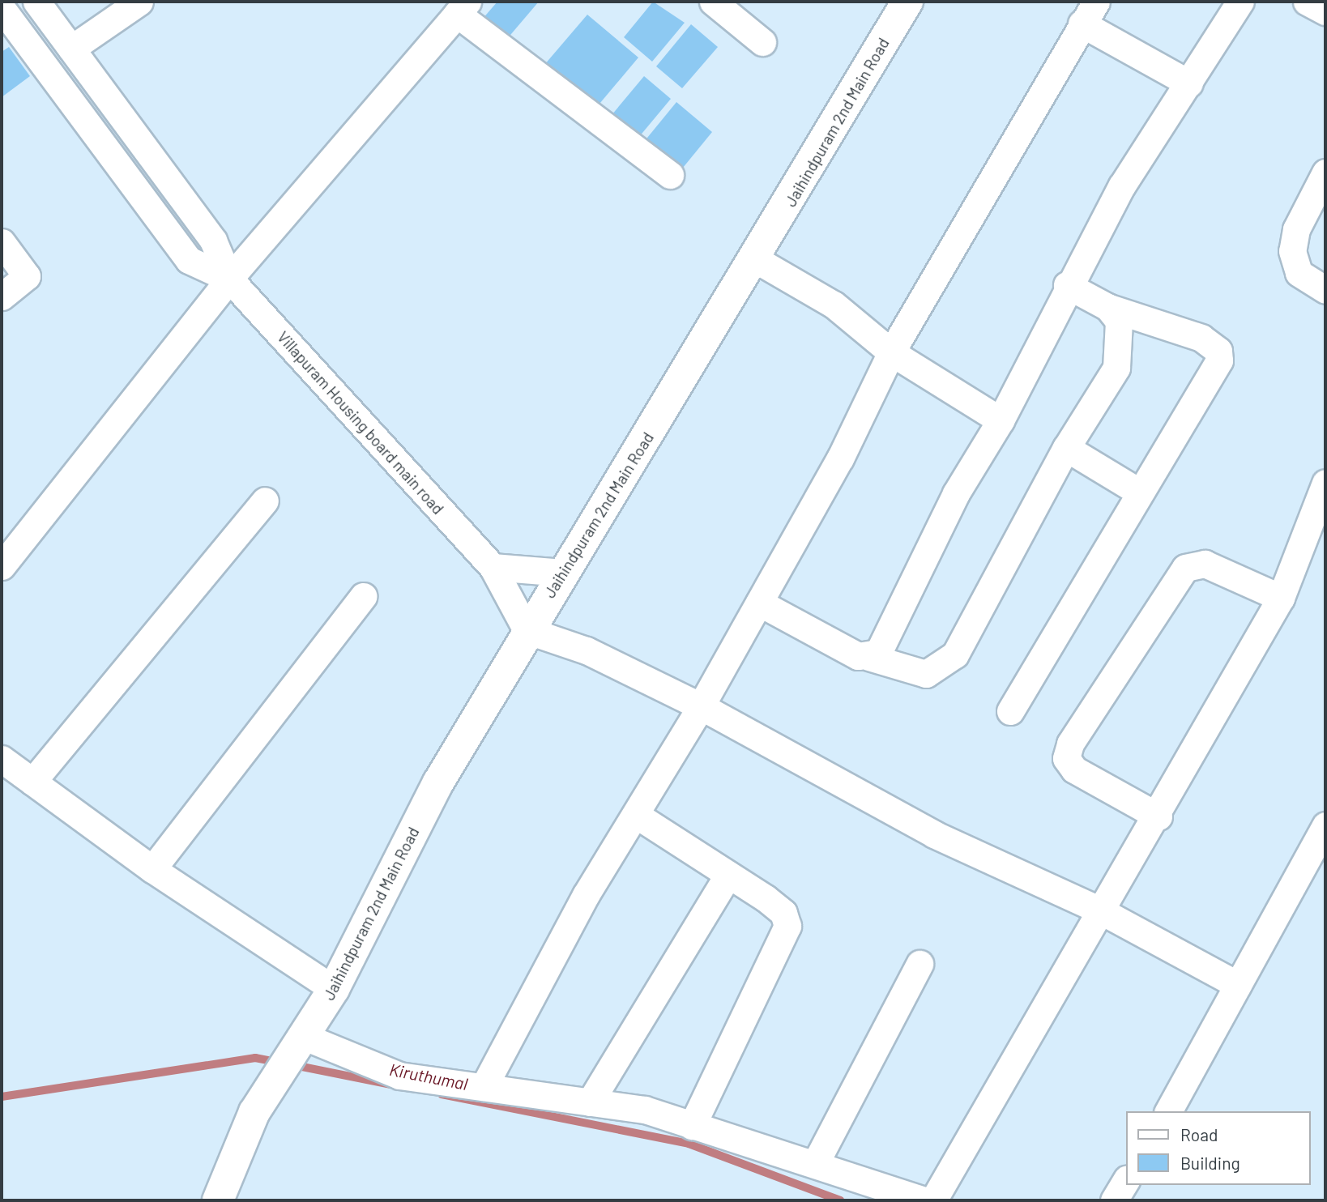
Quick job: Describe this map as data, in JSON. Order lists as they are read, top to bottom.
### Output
{
  "streets": {
    "street": ["Jaihindpuram 2nd Main Road", "Villapuram Housing board main road"]
  },
  "crossings": [
    ["Jaihindpuram 2nd Main Road", "Villapuram Housing board main road"]
  ],
  "water": ["Kiruthumal"],
  "legend": ["Road", "Building"]
}
